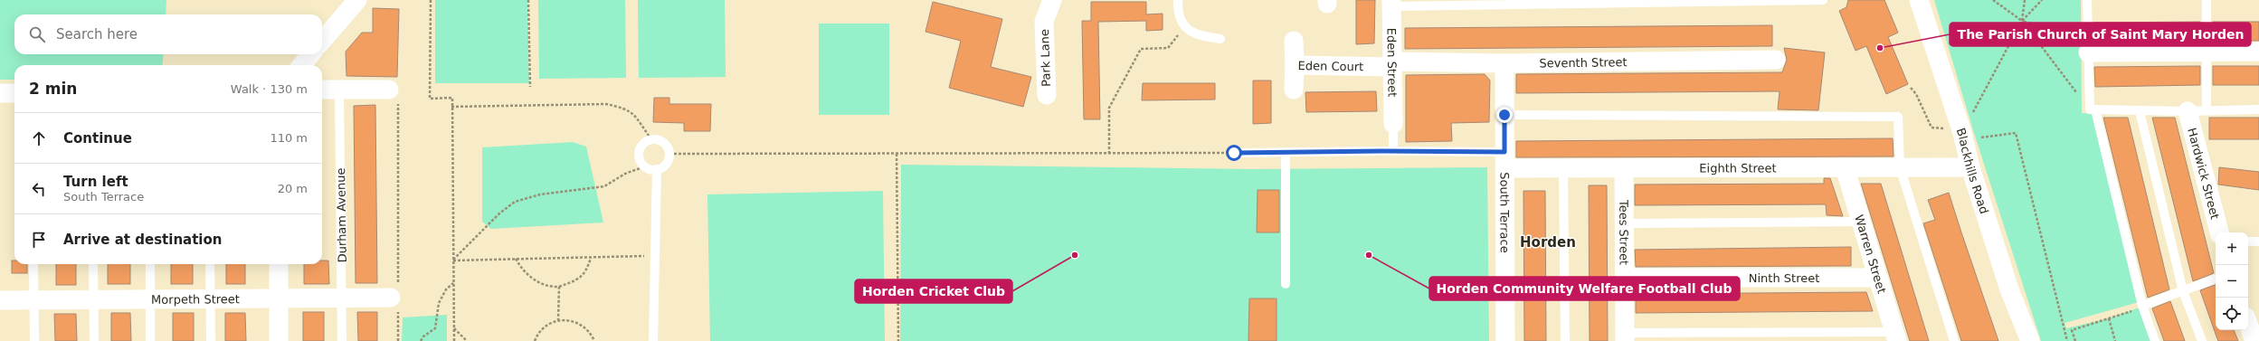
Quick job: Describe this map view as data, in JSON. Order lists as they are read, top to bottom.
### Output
{
  "streets": {
    "street": [
      "Park Lane",
      "Eden Street",
      "Seventh Street",
      "Eden Court",
      "Eighth Street",
      "Blackhills Road",
      "Hardwick Street",
      "South Terrace",
      "Tees Street",
      "Warren Street",
      "Ninth Street",
      "Morpeth Street"
    ],
    "lane": ["Durham Avenue"]
  },
  "crossings": [
    ["Eden Street", "Seventh Street"],
    ["Eden Street", "Eden Court"],
    ["Seventh Street", "Eden Court"],
    ["Seventh Street", "South Terrace"],
    ["Eighth Street", "Blackhills Road"],
    ["Eighth Street", "South Terrace"],
    ["Eighth Street", "Tees Street"],
    ["Eighth Street", "Warren Street"],
    ["Durham Avenue", "Morpeth Street"],
    ["Tees Street", "Ninth Street"],
    ["Warren Street", "Ninth Street"]
  ],
  "districts": ["Horden"],
  "places": ["The Parish Church of Saint Mary Horden", "Horden Cricket Club", "Horden Community Welfare Football Club"],
  "page": {
    "search": "Search here",
    "heading": ["2 min", "Walk · 130 m"],
    "list": [
      ["Continue", "110 m"],
      ["Turn left", "South Terrace", "20 m"],
      "Arrive at destination"
    ],
    "map_buttons": ["+", "−"]
  }
}
